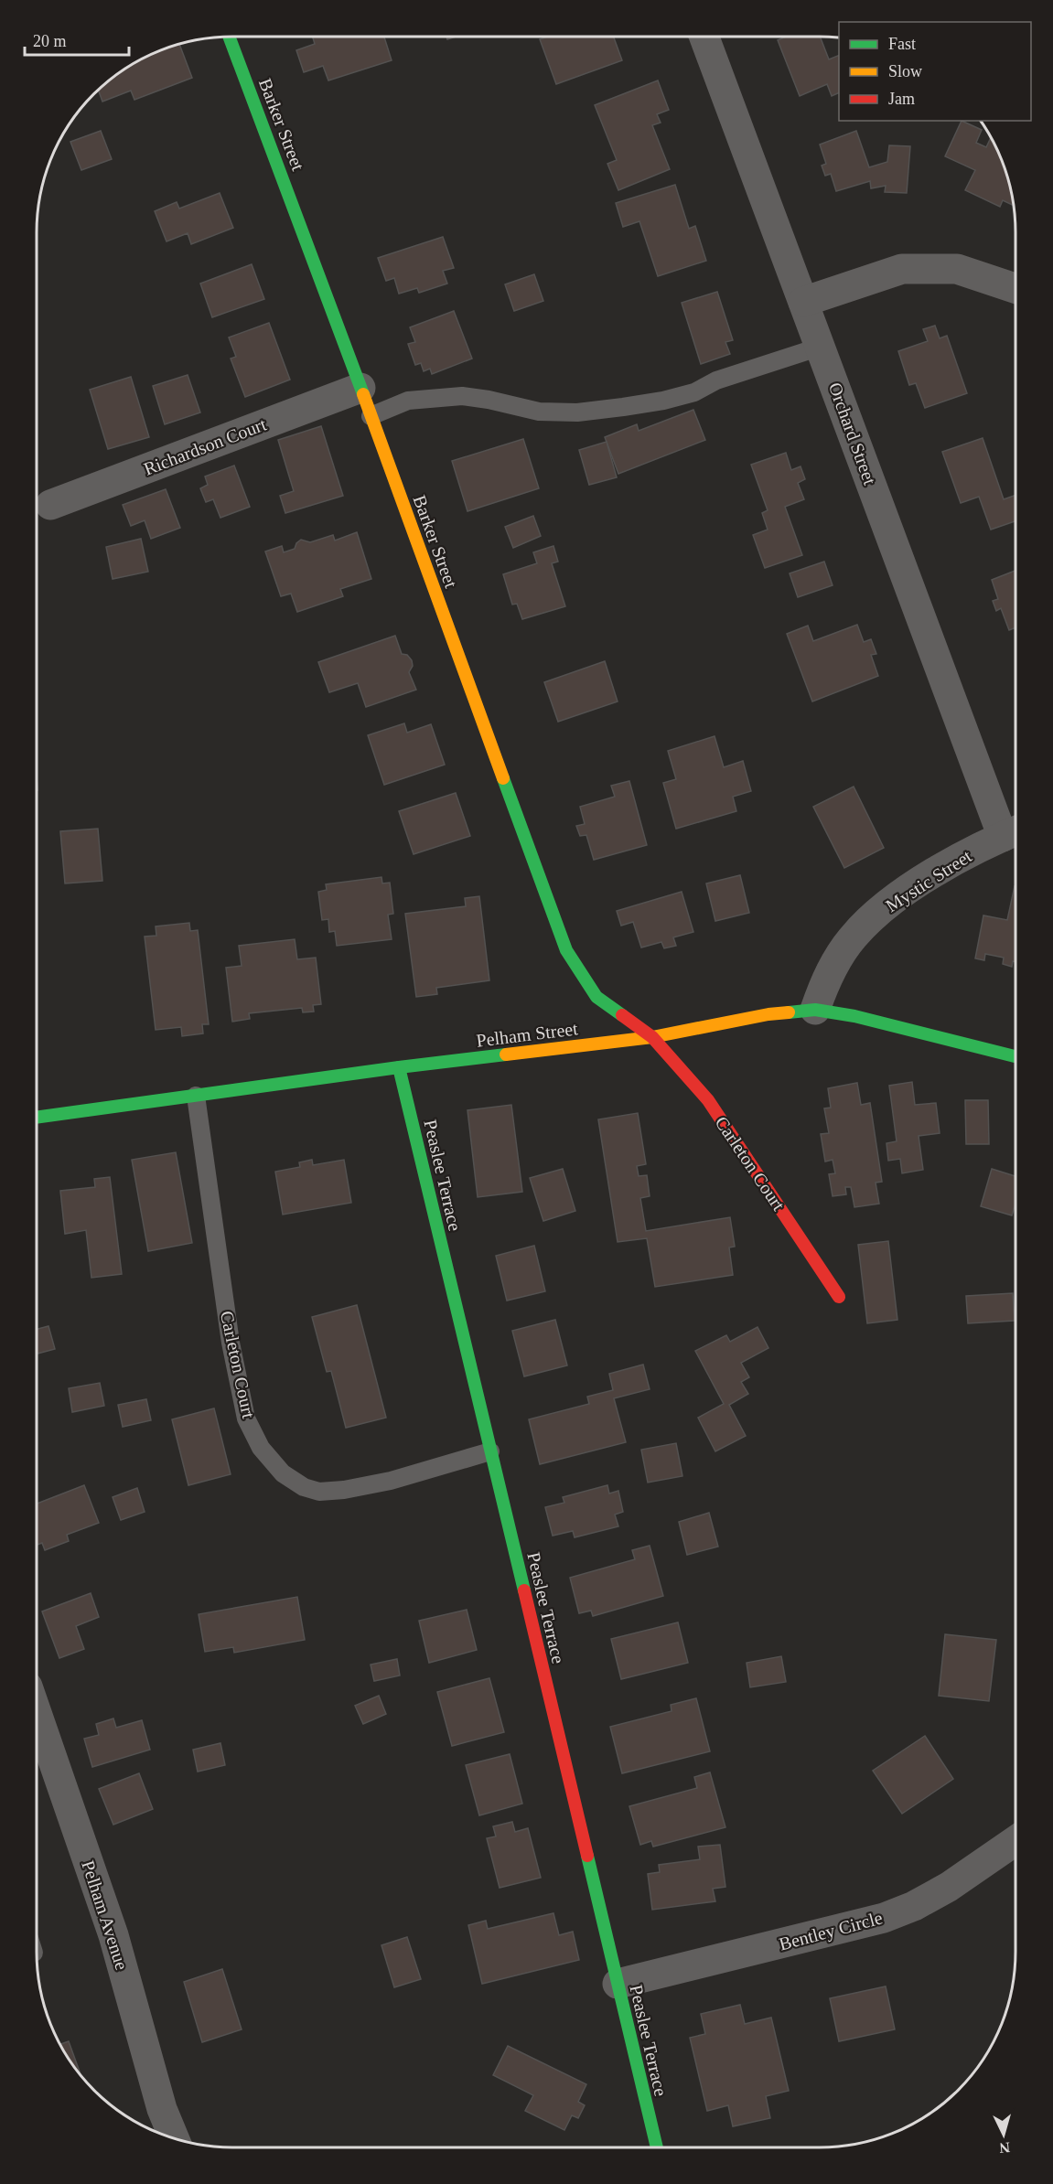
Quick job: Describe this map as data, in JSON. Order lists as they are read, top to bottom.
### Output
{
  "streets": {
    "street": [
      "Barker Street",
      "Orchard Street",
      "Richardson Court",
      "Mystic Street",
      "Pelham Street",
      "Carleton Court",
      "Peaslee Terrace",
      "Pelham Avenue",
      "Bentley Circle"
    ]
  },
  "crossings": [
    ["Barker Street", "Richardson Court"],
    ["Barker Street", "Pelham Street"],
    ["Barker Street", "Carleton Court"],
    ["Orchard Street", "Mystic Street"],
    ["Mystic Street", "Pelham Street"],
    ["Pelham Street", "Carleton Court"],
    ["Pelham Street", "Peaslee Terrace"],
    ["Carleton Court", "Peaslee Terrace"],
    ["Peaslee Terrace", "Bentley Circle"]
  ],
  "legend": ["Fast", "Slow", "Jam"],
  "scale_bar": "20 m",
  "north": "bottom"
}
